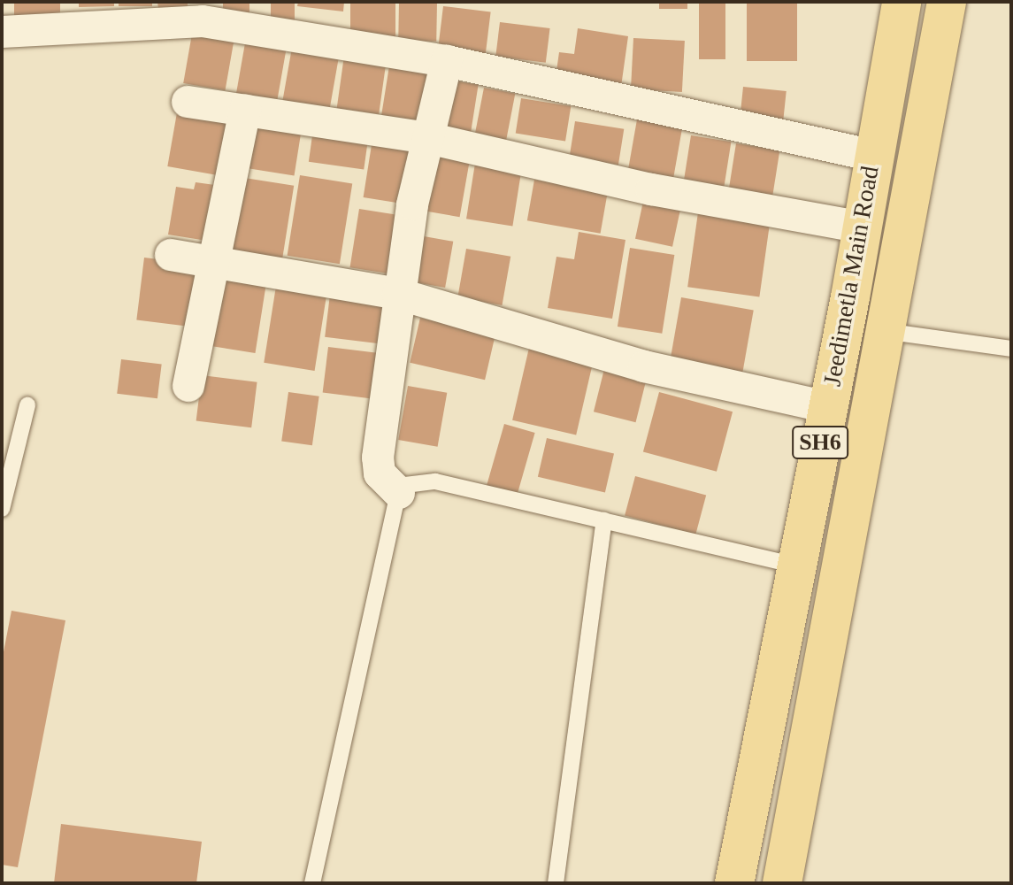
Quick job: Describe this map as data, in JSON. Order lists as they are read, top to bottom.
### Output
{
  "streets": {
    "main road": ["Jeedimetla Main Road", "SH6"]
  }
}
